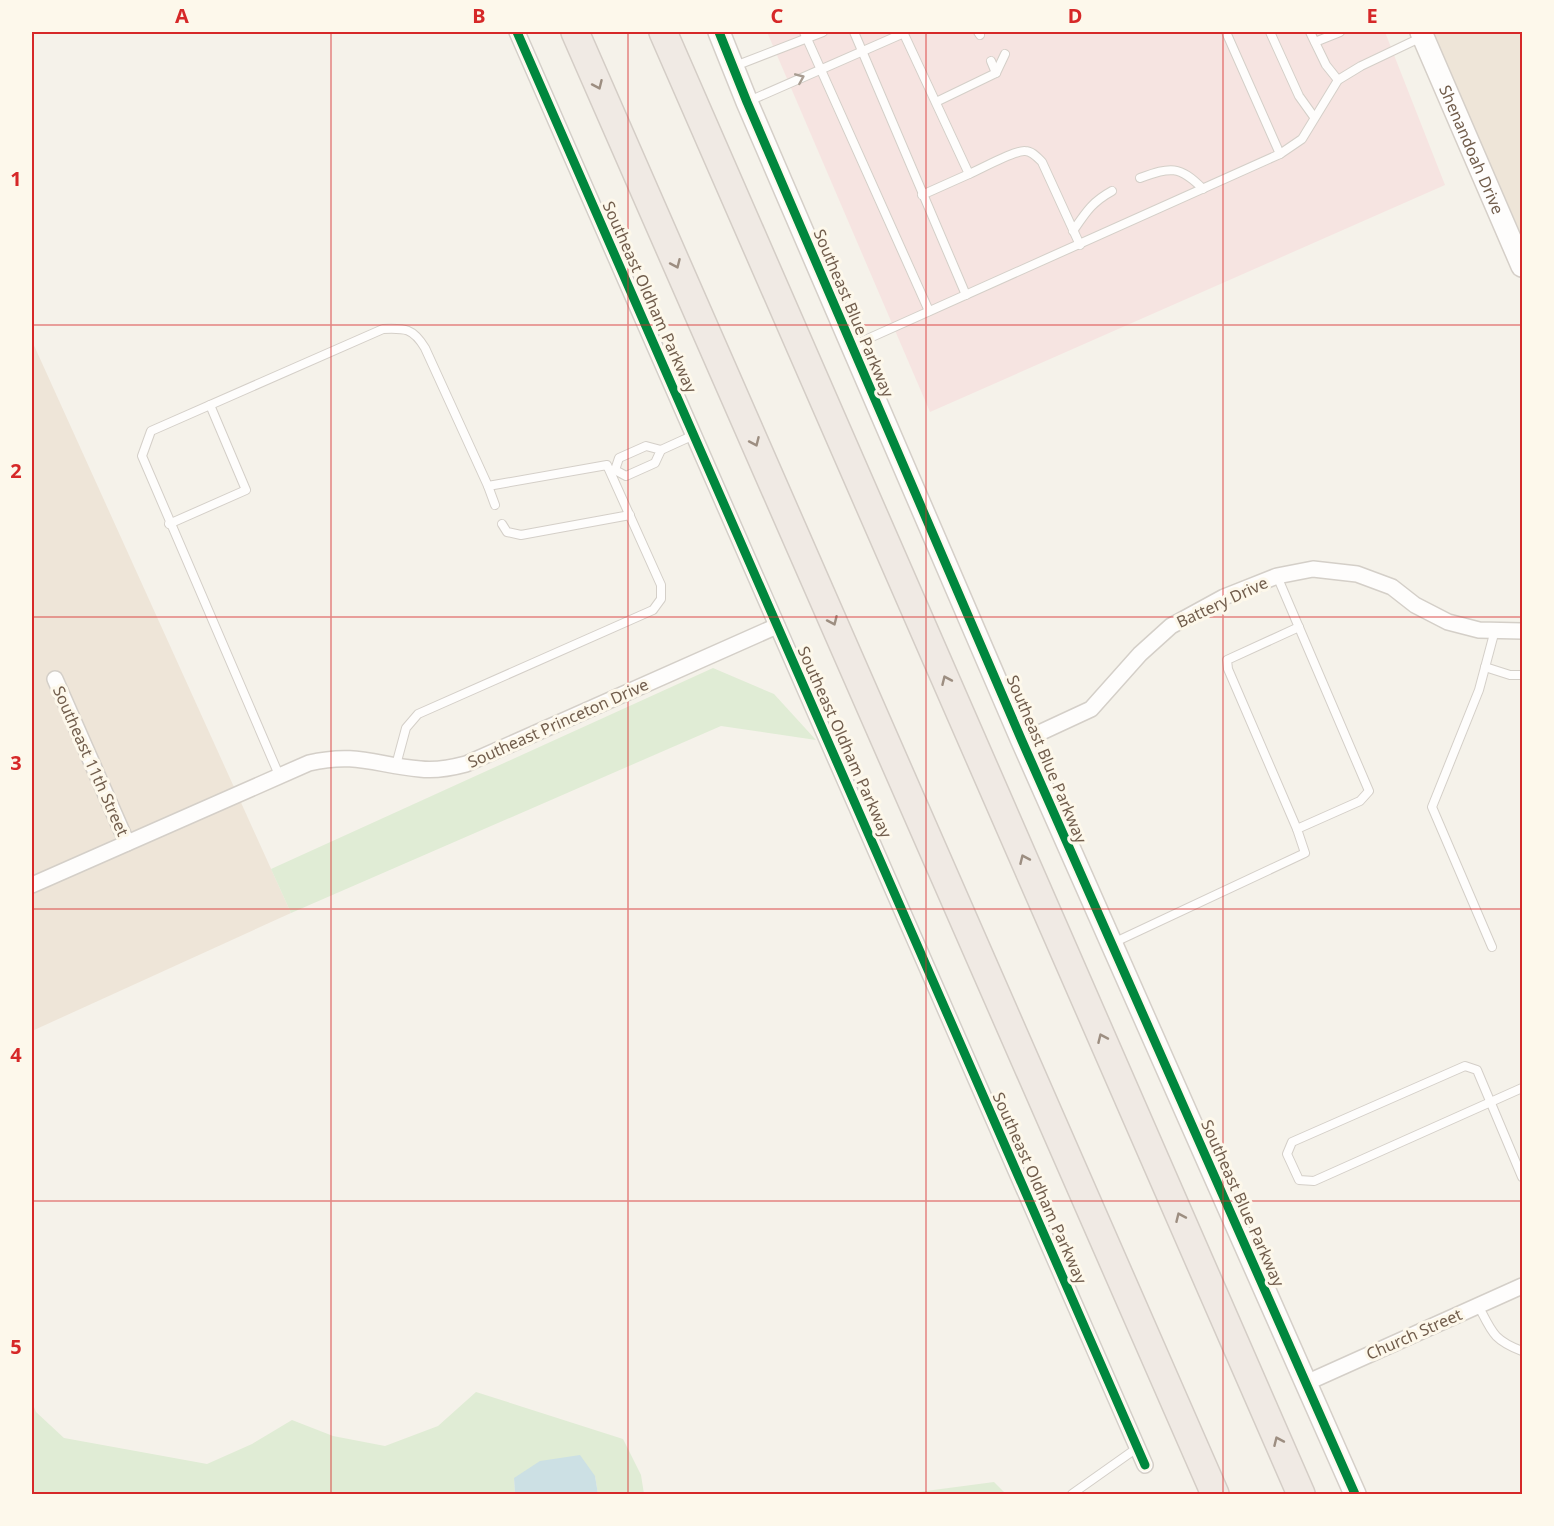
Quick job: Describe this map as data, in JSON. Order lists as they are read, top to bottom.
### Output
{
  "streets": {
    "street": [
      "Shenandoah Drive",
      "Southeast Oldham Parkway",
      "Southeast Blue Parkway",
      "Battery Drive",
      "Southeast Princeton Drive",
      "Southeast 11th Street",
      "Church Street"
    ]
  },
  "crossings": [
    ["Southeast Oldham Parkway", "Southeast Princeton Drive"],
    ["Southeast Blue Parkway", "Battery Drive"],
    ["Southeast Blue Parkway", "Church Street"],
    ["Southeast Princeton Drive", "Southeast 11th Street"]
  ],
  "grid": {
    "columns": [
      "A",
      "B",
      "C",
      "D",
      "E"
    ],
    "rows": [
      "1",
      "2",
      "3",
      "4",
      "5"
    ]
  }
}
